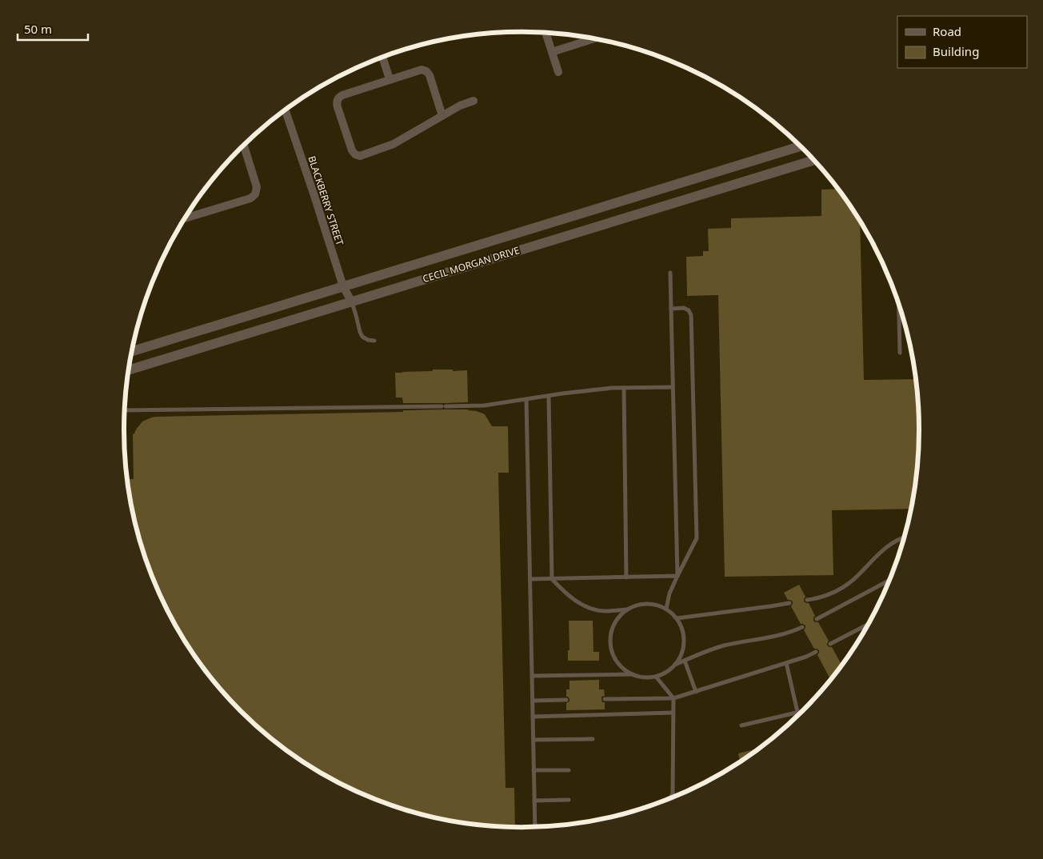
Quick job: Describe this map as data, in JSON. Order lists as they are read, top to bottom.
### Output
{
  "streets": {
    "street": ["BLACKBERRY STREET", "CECIL MORGAN DRIVE"]
  },
  "crossings": [
    ["BLACKBERRY STREET", "CECIL MORGAN DRIVE"]
  ],
  "legend": ["Road", "Building"],
  "scale_bar": "50 m"
}
